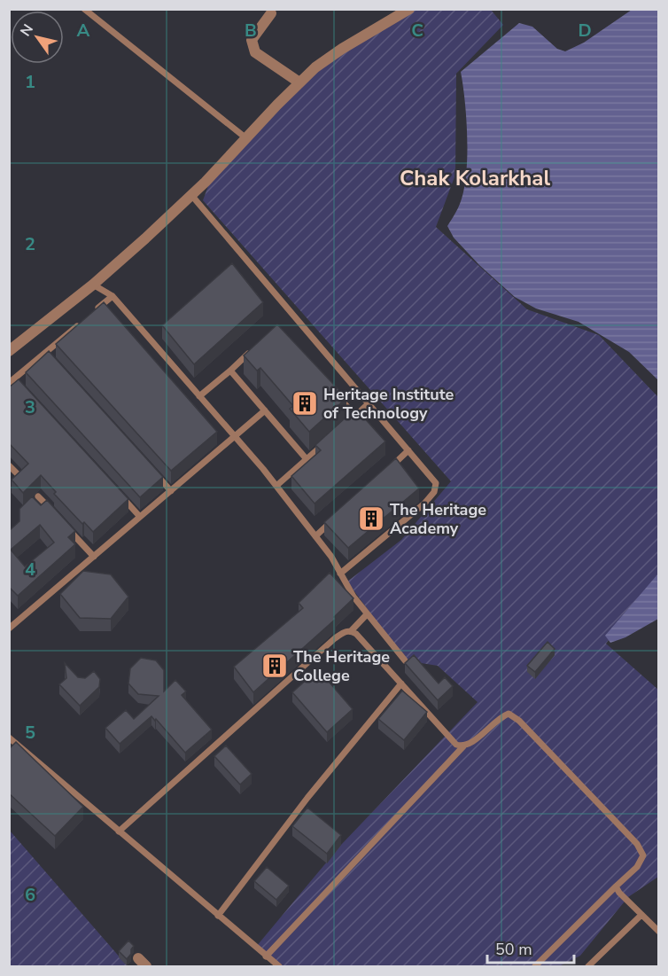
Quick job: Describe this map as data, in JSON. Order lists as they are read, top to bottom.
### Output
{
  "districts": ["Chak Kolarkhal"],
  "places": {
    "building": ["Heritage Institute of Technology", "The Heritage Academy", "The Heritage College"]
  },
  "scale_bar": "50 m",
  "north": "top left",
  "grid": {
    "columns": [
      "A",
      "B",
      "C",
      "D"
    ],
    "rows": [
      "1",
      "2",
      "3",
      "4",
      "5",
      "6"
    ]
  }
}
